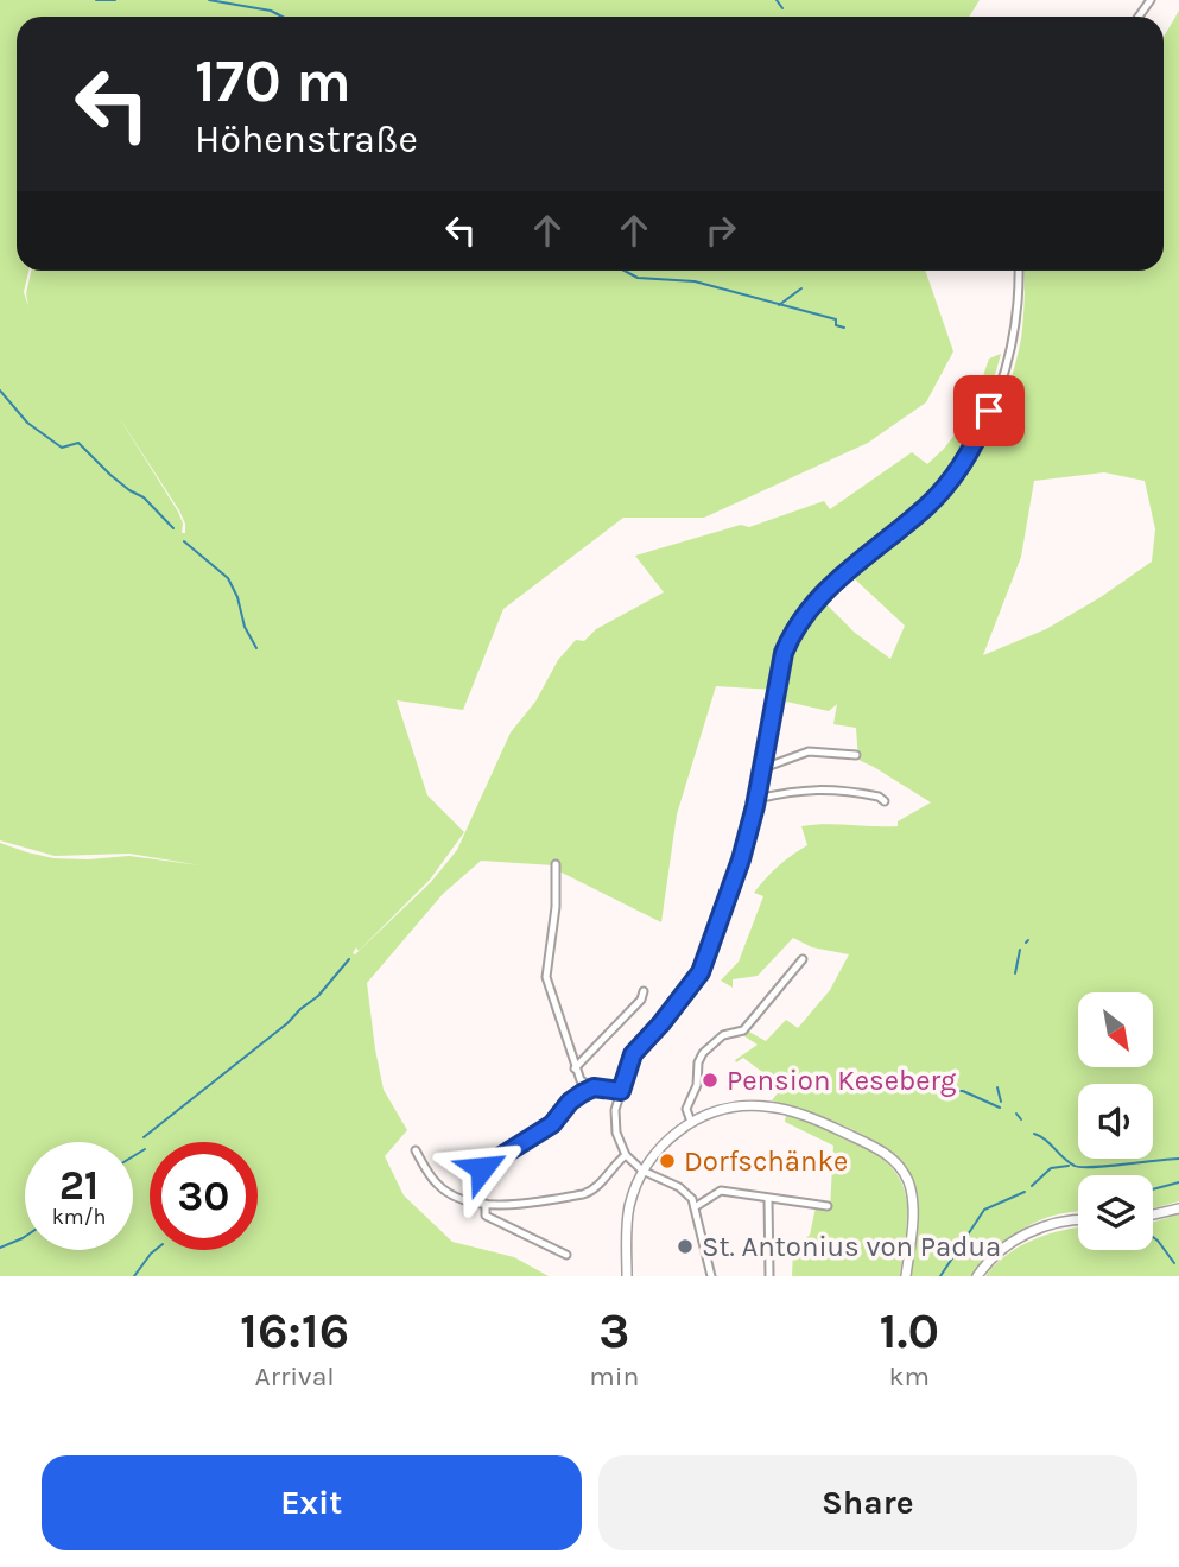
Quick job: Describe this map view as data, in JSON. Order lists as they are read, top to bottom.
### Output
{
  "places": ["Pension Keseberg", "Dorfschänke", "St. Antonius von Padua"],
  "north": "bottom right",
  "page": {
    "turn": ["170 m", "Höhenstraße"],
    "speed": "21 km/h",
    "limit": "30",
    "eta": [
      "16:16",
      "Arrival",
      "3",
      "min",
      "1.0",
      "km"
    ],
    "buttons": ["Exit", "Share"]
  }
}
